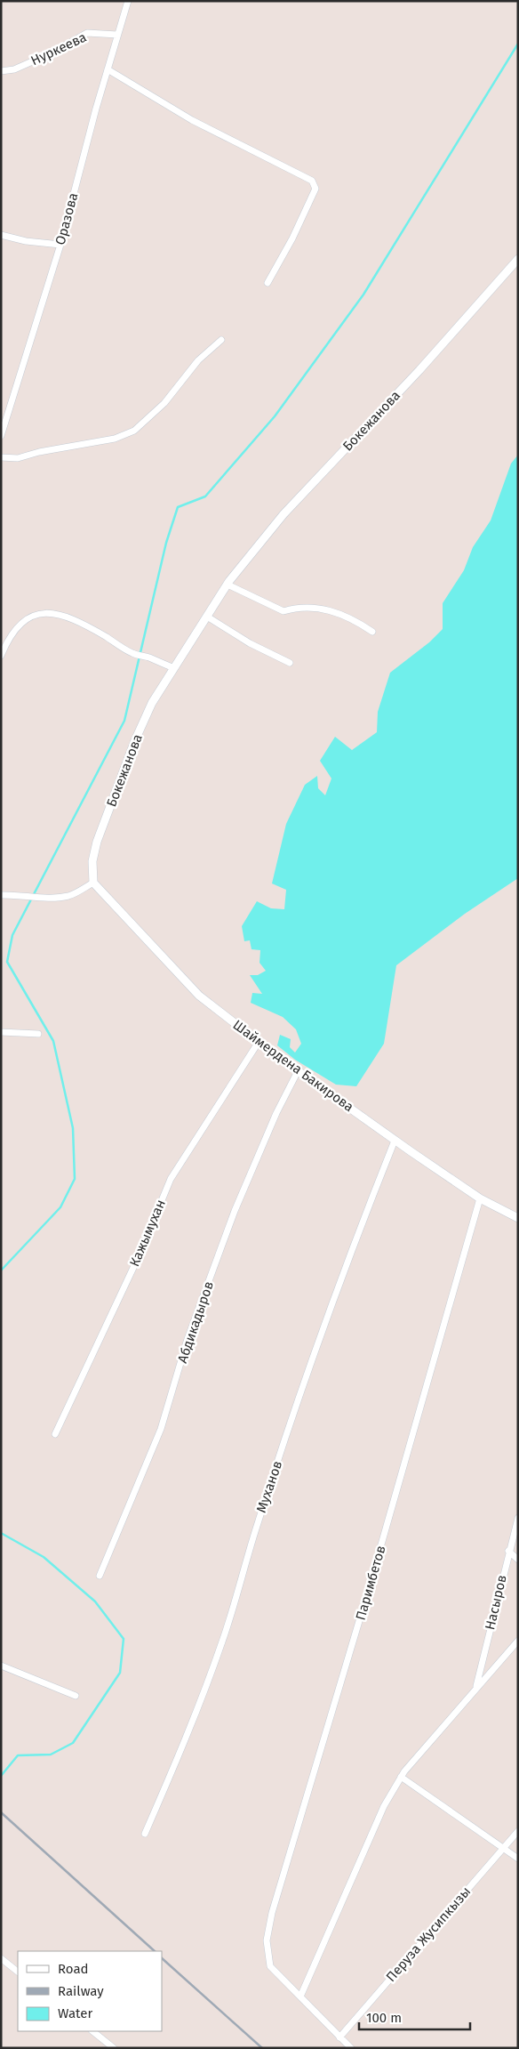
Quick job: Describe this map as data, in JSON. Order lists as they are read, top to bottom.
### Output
{
  "streets": {
    "street": [
      "Нуркеева",
      "Оразова",
      "Бокежанова",
      "Шаймердена Бакирова",
      "Кажымухан",
      "Абдикадыров",
      "Муханов",
      "Паримбетов",
      "Насыров",
      "Перуза Жусипкызы"
    ]
  },
  "crossings": [
    ["Нуркеева", "Оразова"],
    ["Бокежанова", "Шаймердена Бакирова"],
    ["Шаймердена Бакирова", "Кажымухан"],
    ["Шаймердена Бакирова", "Абдикадыров"],
    ["Шаймердена Бакирова", "Муханов"],
    ["Шаймердена Бакирова", "Паримбетов"]
  ],
  "legend": ["Road", "Railway", "Water"],
  "scale_bar": "100 m"
}
